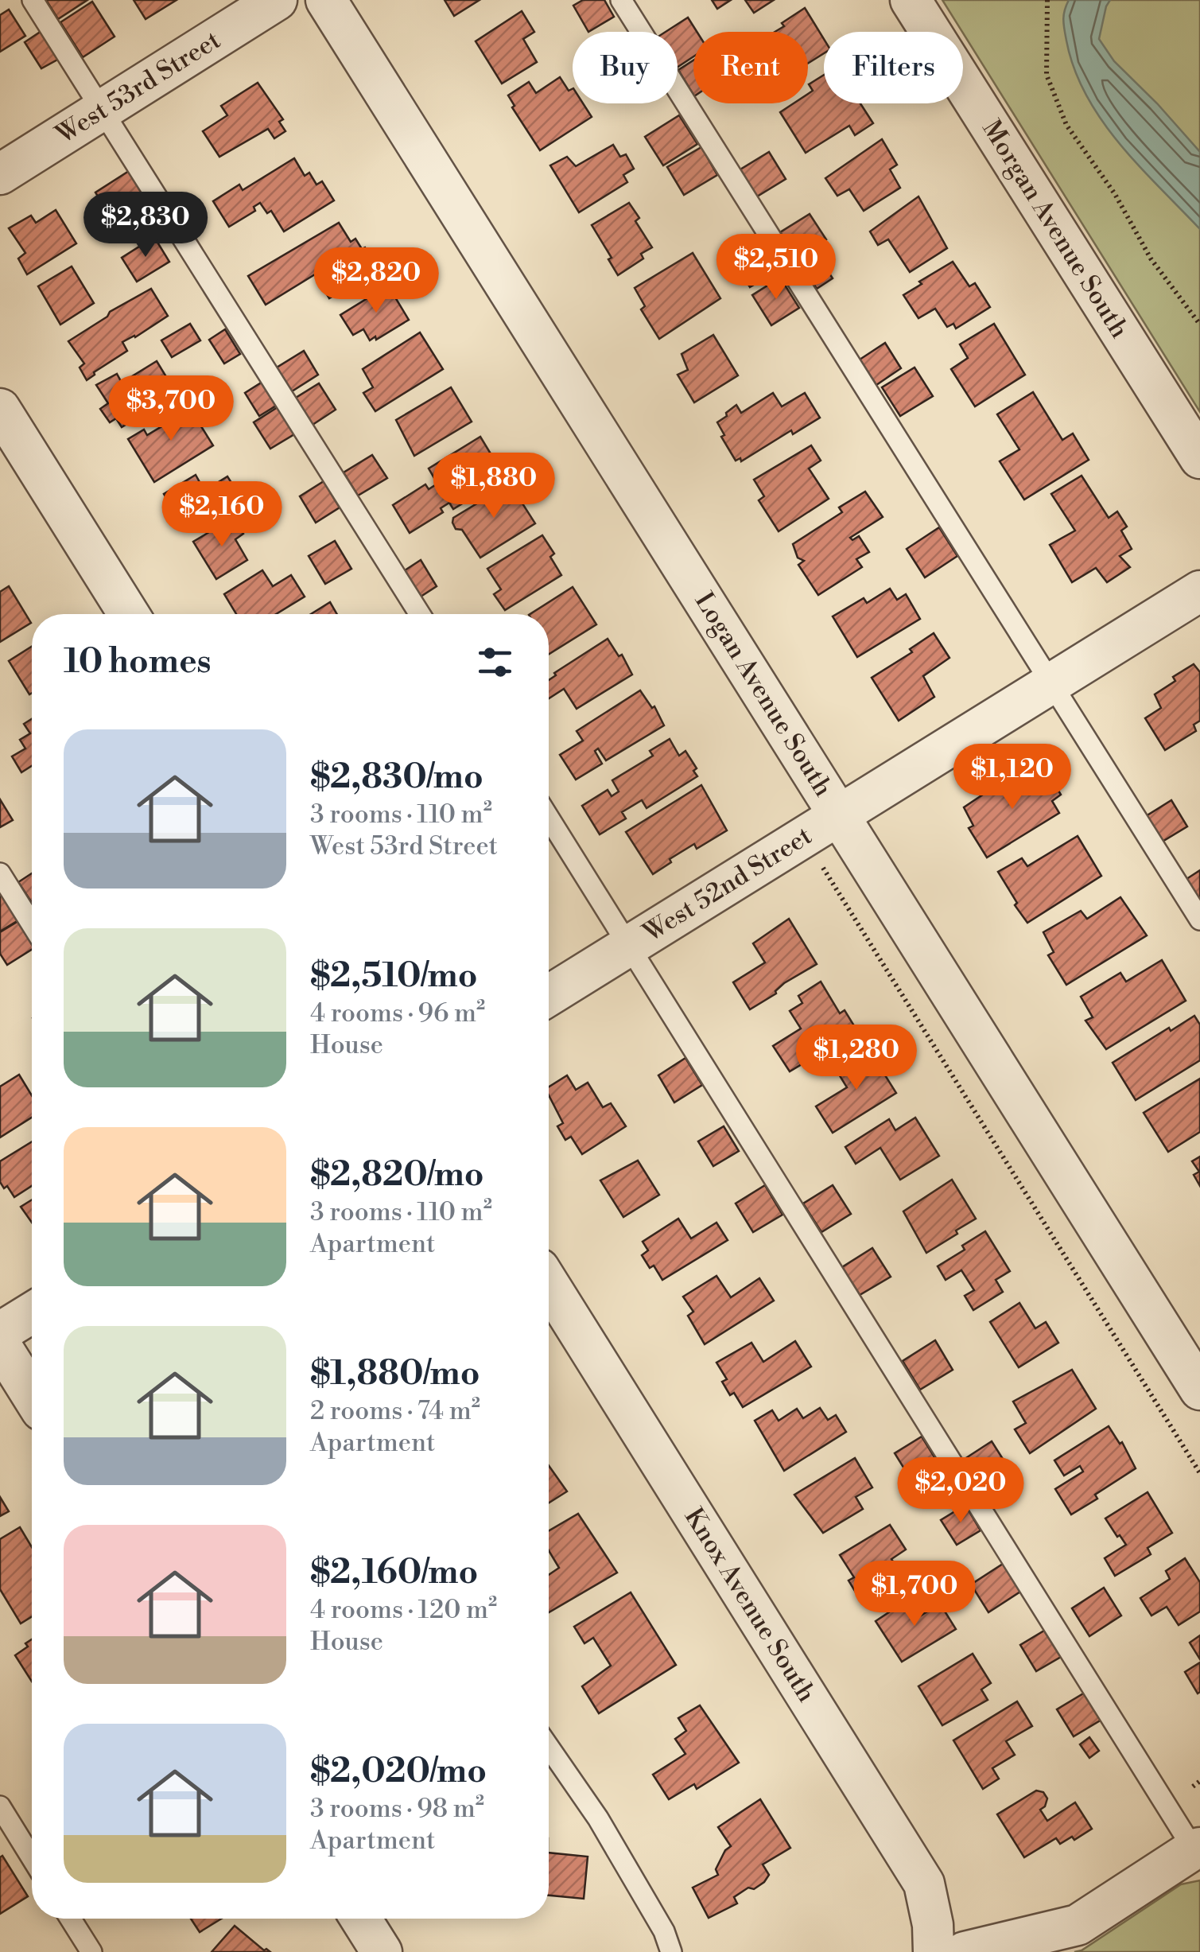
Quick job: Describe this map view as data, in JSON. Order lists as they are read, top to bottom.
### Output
{
  "streets": {
    "street": [
      "West 53rd Street",
      "Morgan Avenue South",
      "Logan Avenue South",
      "West 52nd Street",
      "Knox Avenue South"
    ]
  },
  "crossings": [
    ["Logan Avenue South", "West 52nd Street"]
  ],
  "page": {
    "chip": ["Buy", "Rent", "Filters"],
    "price": [
      "$2,830",
      "$2,510",
      "$2,820",
      "$3,700",
      "$1,880",
      "$2,160",
      "$1,120",
      "$1,280",
      "$2,020",
      "$1,700"
    ],
    "heading": "10 homes",
    "list": [
      {
        "name": "$2,830/mo",
        "note": "3 rooms · 110 m² · West 53rd Street"
      },
      {
        "name": "$2,510/mo",
        "note": "4 rooms · 96 m² · House"
      },
      {
        "name": "$2,820/mo",
        "note": "3 rooms · 110 m² · Apartment"
      },
      {
        "name": "$1,880/mo",
        "note": "2 rooms · 74 m² · Apartment"
      },
      {
        "name": "$2,160/mo",
        "note": "4 rooms · 120 m² · House"
      },
      {
        "name": "$2,020/mo",
        "note": "3 rooms · 98 m² · Apartment"
      }
    ]
  }
}
